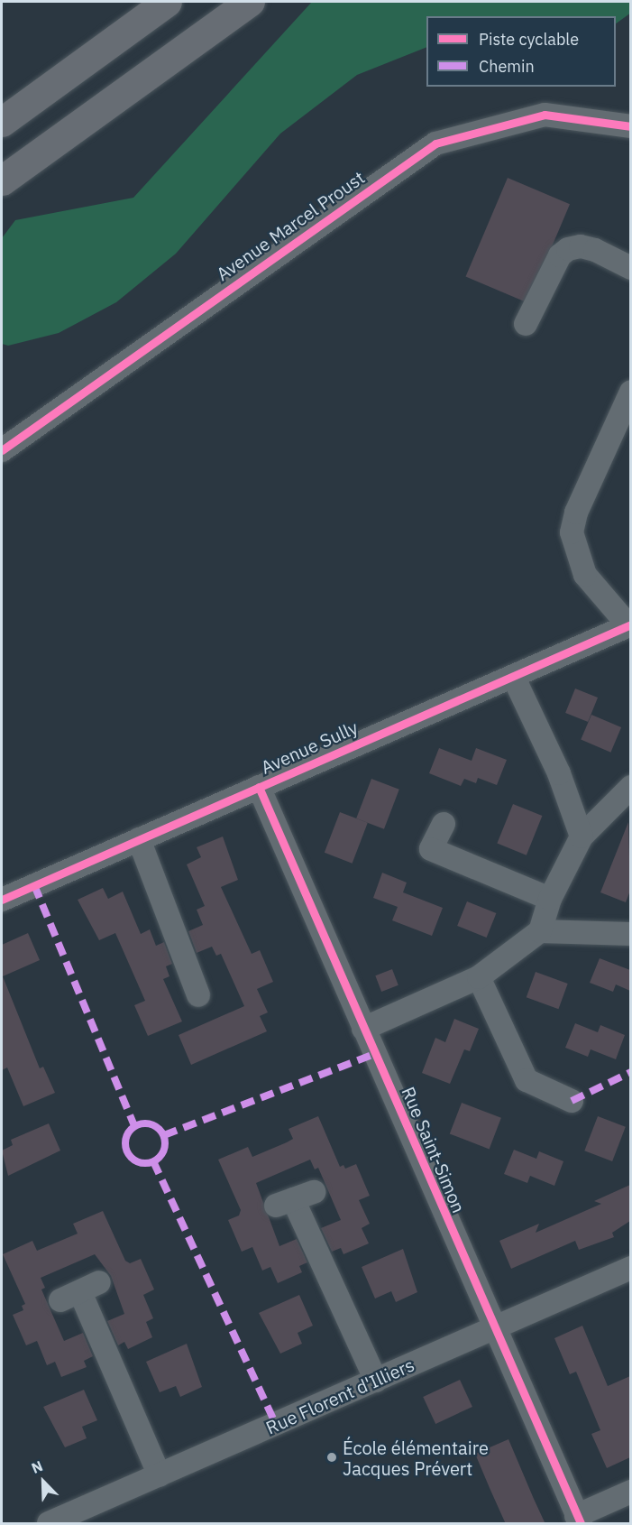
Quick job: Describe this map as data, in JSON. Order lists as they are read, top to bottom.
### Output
{
  "streets": {
    "street": [
      "Avenue Marcel Proust",
      "Avenue Sully",
      "Rue Saint-Simon",
      "Rue Florent d'Illiers"
    ]
  },
  "crossings": [
    ["Avenue Sully", "Rue Saint-Simon"],
    ["Rue Saint-Simon", "Rue Florent d'Illiers"]
  ],
  "places": ["École élémentaire Jacques Prévert"],
  "legend": ["Piste cyclable", "Chemin"],
  "north": "top left"
}
